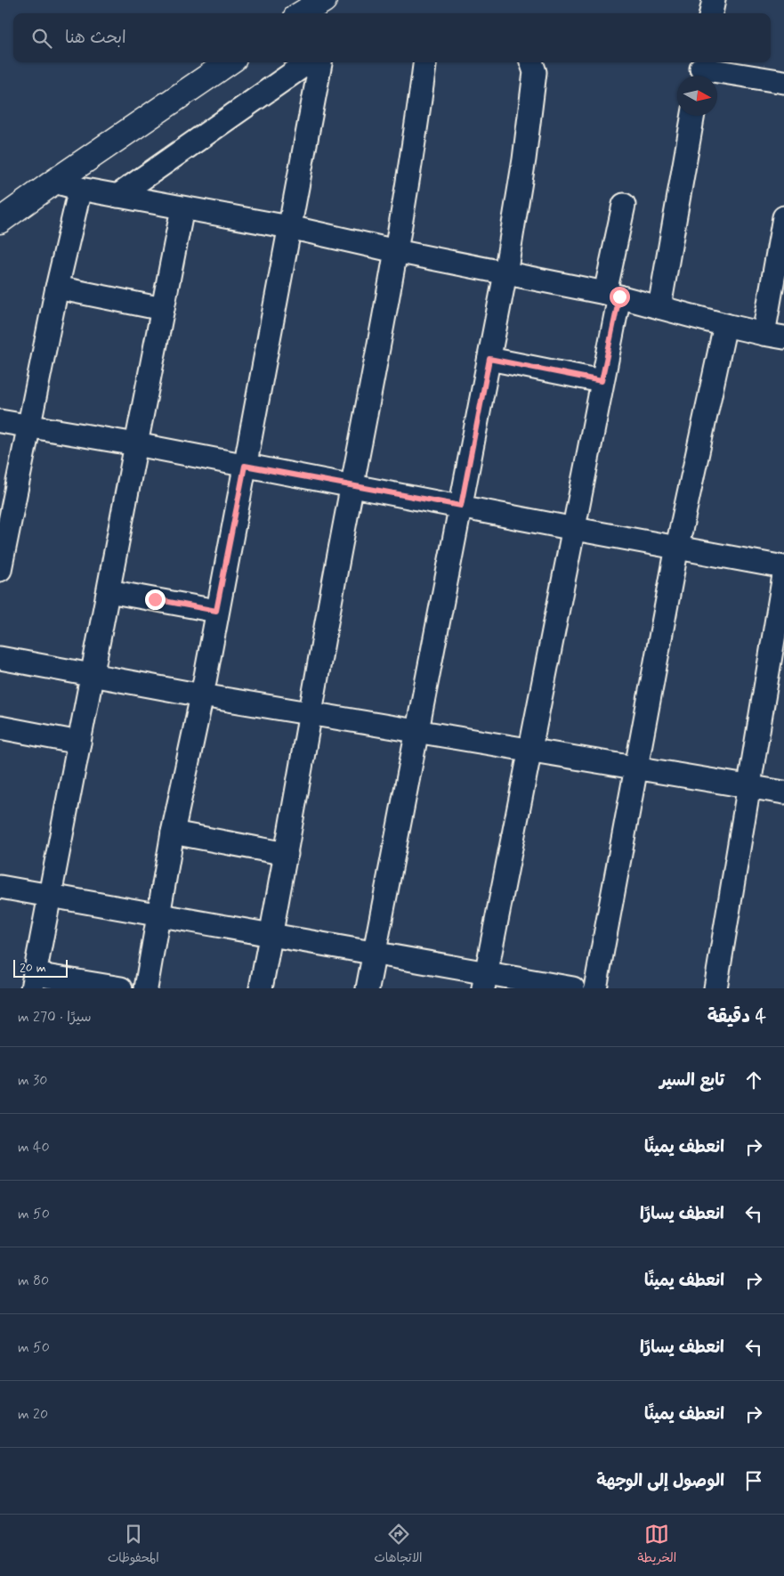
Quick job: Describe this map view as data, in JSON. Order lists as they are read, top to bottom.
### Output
{
  "scale_bar": "20 m",
  "north": "right",
  "page": {
    "search": "ابحث هنا",
    "scale": "20 m",
    "heading": ["4 دقيقة", "سيرًا · 270 m"],
    "list": [
      ["تابع السير", "30 m"],
      ["انعطف يمينًا", "40 m"],
      ["انعطف يسارًا", "50 m"],
      ["انعطف يمينًا", "80 m"],
      ["انعطف يسارًا", "50 m"],
      ["انعطف يمينًا", "20 m"],
      "الوصول إلى الوجهة"
    ],
    "nav": ["الخريطة", "الاتجاهات", "المحفوظات"]
  }
}
